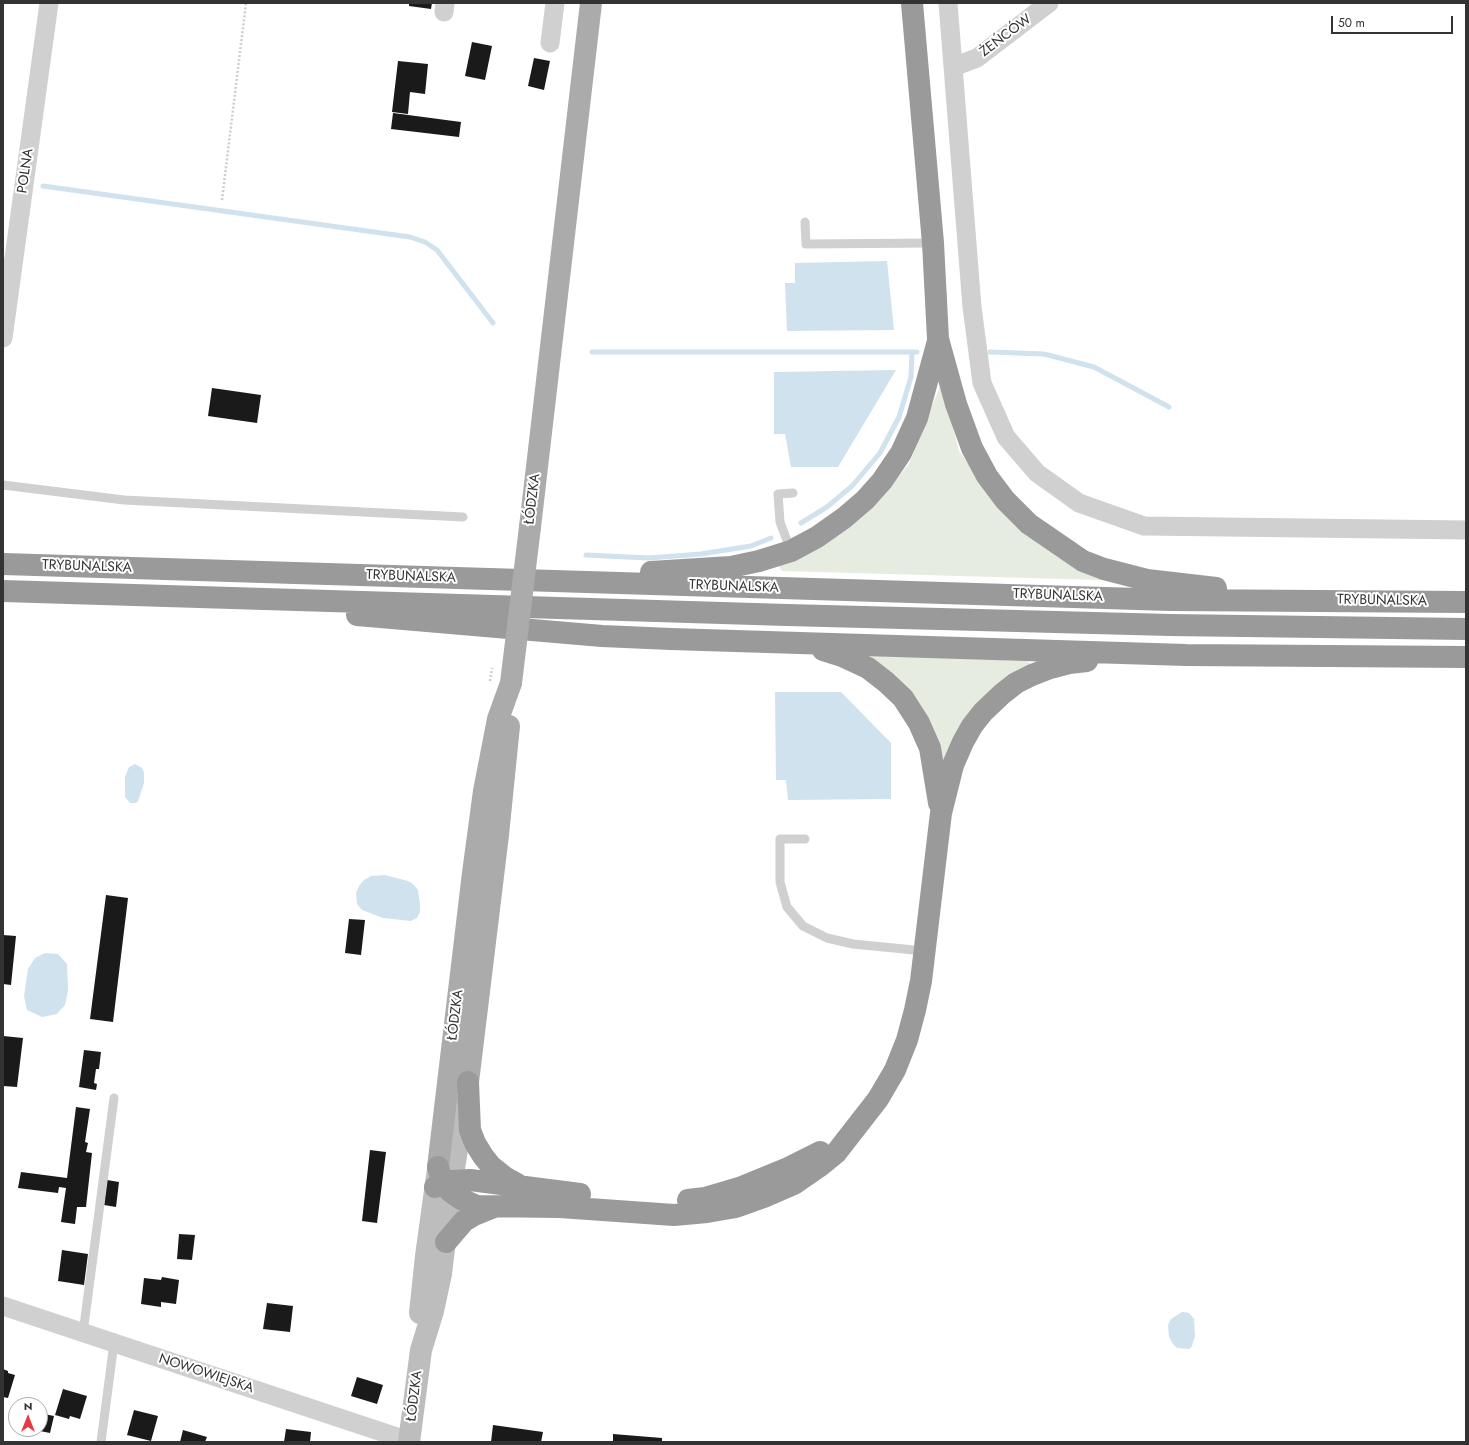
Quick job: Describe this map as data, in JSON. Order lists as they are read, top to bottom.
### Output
{
  "streets": {
    "highway": ["TRYBUNALSKA"],
    "main road": ["ŁÓDZKA"],
    "street": ["ŻEŃCÓW", "POLNA", "NOWOWIEJSKA"]
  },
  "crossings": [
    ["ŁÓDZKA", "NOWOWIEJSKA"]
  ],
  "scale_bar": "50 m",
  "north": "top"
}
